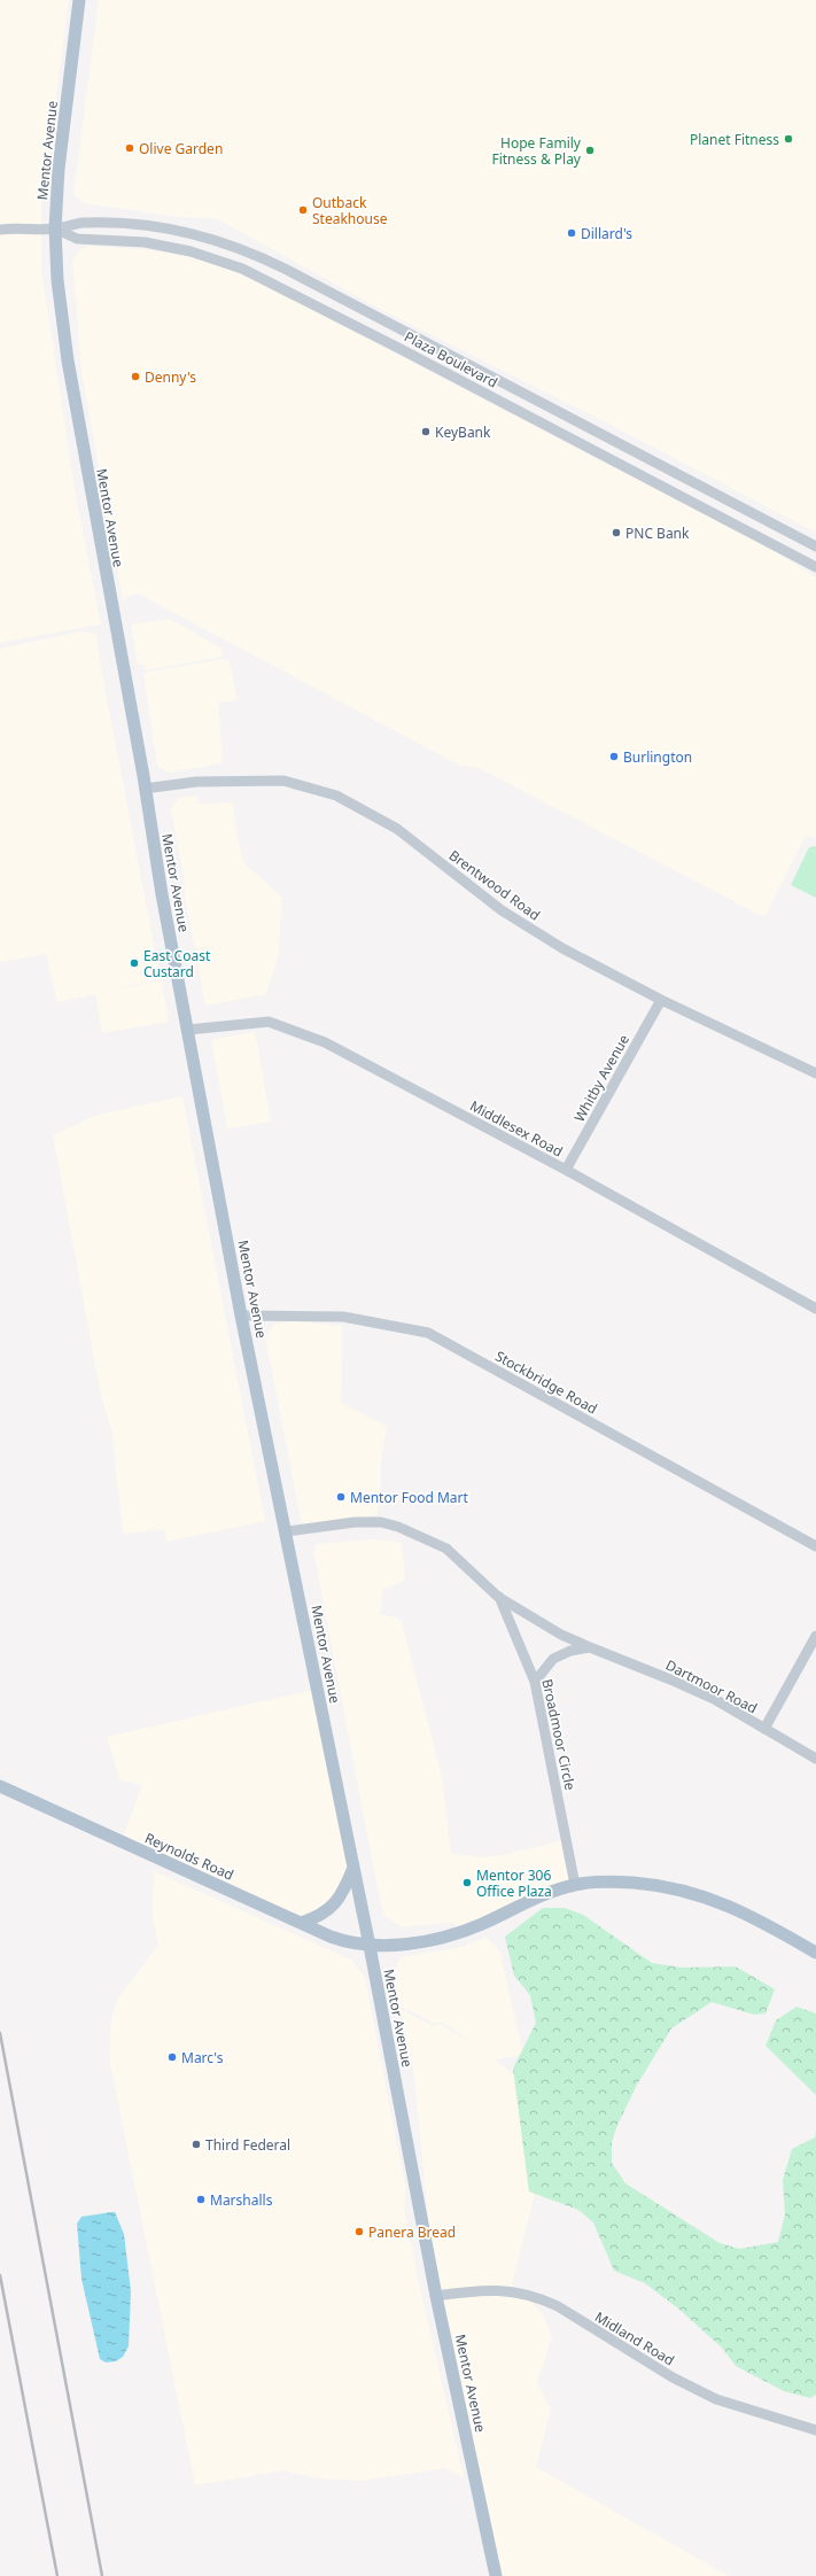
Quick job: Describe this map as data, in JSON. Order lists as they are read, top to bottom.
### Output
{
  "streets": {
    "main road": ["Mentor Avenue", "Reynolds Road"],
    "street": [
      "Plaza Boulevard",
      "Brentwood Road",
      "Whitby Avenue",
      "Middlesex Road",
      "Stockbridge Road",
      "Dartmoor Road",
      "Broadmoor Circle",
      "Midland Road"
    ]
  },
  "crossings": [
    ["Mentor Avenue", "Plaza Boulevard"],
    ["Mentor Avenue", "Brentwood Road"],
    ["Mentor Avenue", "Middlesex Road"],
    ["Mentor Avenue", "Stockbridge Road"],
    ["Mentor Avenue", "Dartmoor Road"],
    ["Mentor Avenue", "Reynolds Road"],
    ["Mentor Avenue", "Midland Road"],
    ["Brentwood Road", "Whitby Avenue"],
    ["Whitby Avenue", "Middlesex Road"],
    ["Dartmoor Road", "Broadmoor Circle"],
    ["Broadmoor Circle", "Reynolds Road"]
  ],
  "places": [
    "Planet Fitness",
    "Olive Garden",
    "Hope Family Fitness & Play",
    "Outback Steakhouse",
    "Dillard's",
    "Denny's",
    "KeyBank",
    "PNC Bank",
    "Burlington",
    "East Coast Custard",
    "Mentor Food Mart",
    "Mentor 306 Office Plaza",
    "Marc's",
    "Third Federal",
    "Marshalls",
    "Panera Bread"
  ]
}
